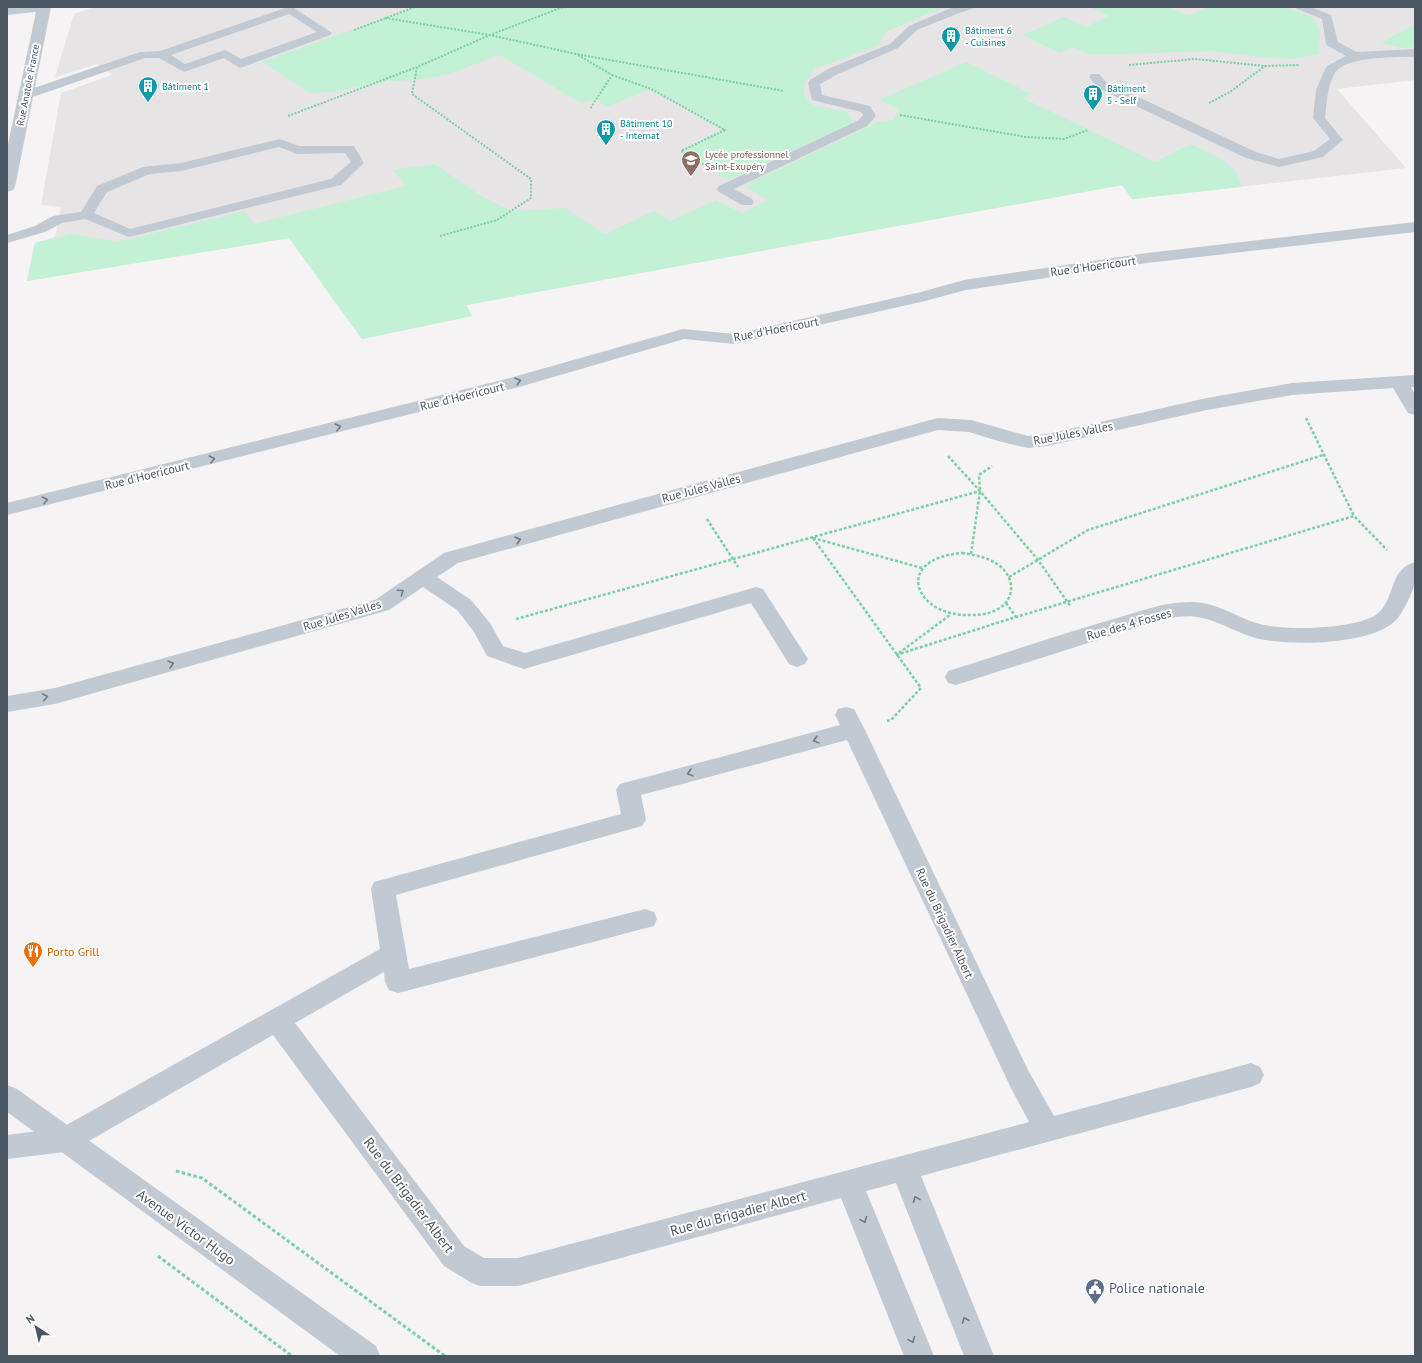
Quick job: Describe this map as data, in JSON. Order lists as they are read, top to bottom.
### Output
{
  "streets": {
    "street": [
      "Rue Anatole France",
      "Rue d'Hoericourt",
      "Rue Jules Valles",
      "Rue des 4 Fosses",
      "Rue du Brigadier Albert",
      "Avenue Victor Hugo"
    ]
  },
  "one_way": ["Rue d'Hoericourt"],
  "places": {
    "building": [
      "Bâtiment 6 - Cuisines",
      "Bâtiment 1",
      "Bâtiment 5 - Self",
      "Bâtiment 10 - Internat"
    ],
    "school or university": ["Lycée professionnel Saint-Exupéry"],
    "restaurant": ["Porto Grill"],
    "public building": ["Police nationale"]
  },
  "north": "top left"
}
